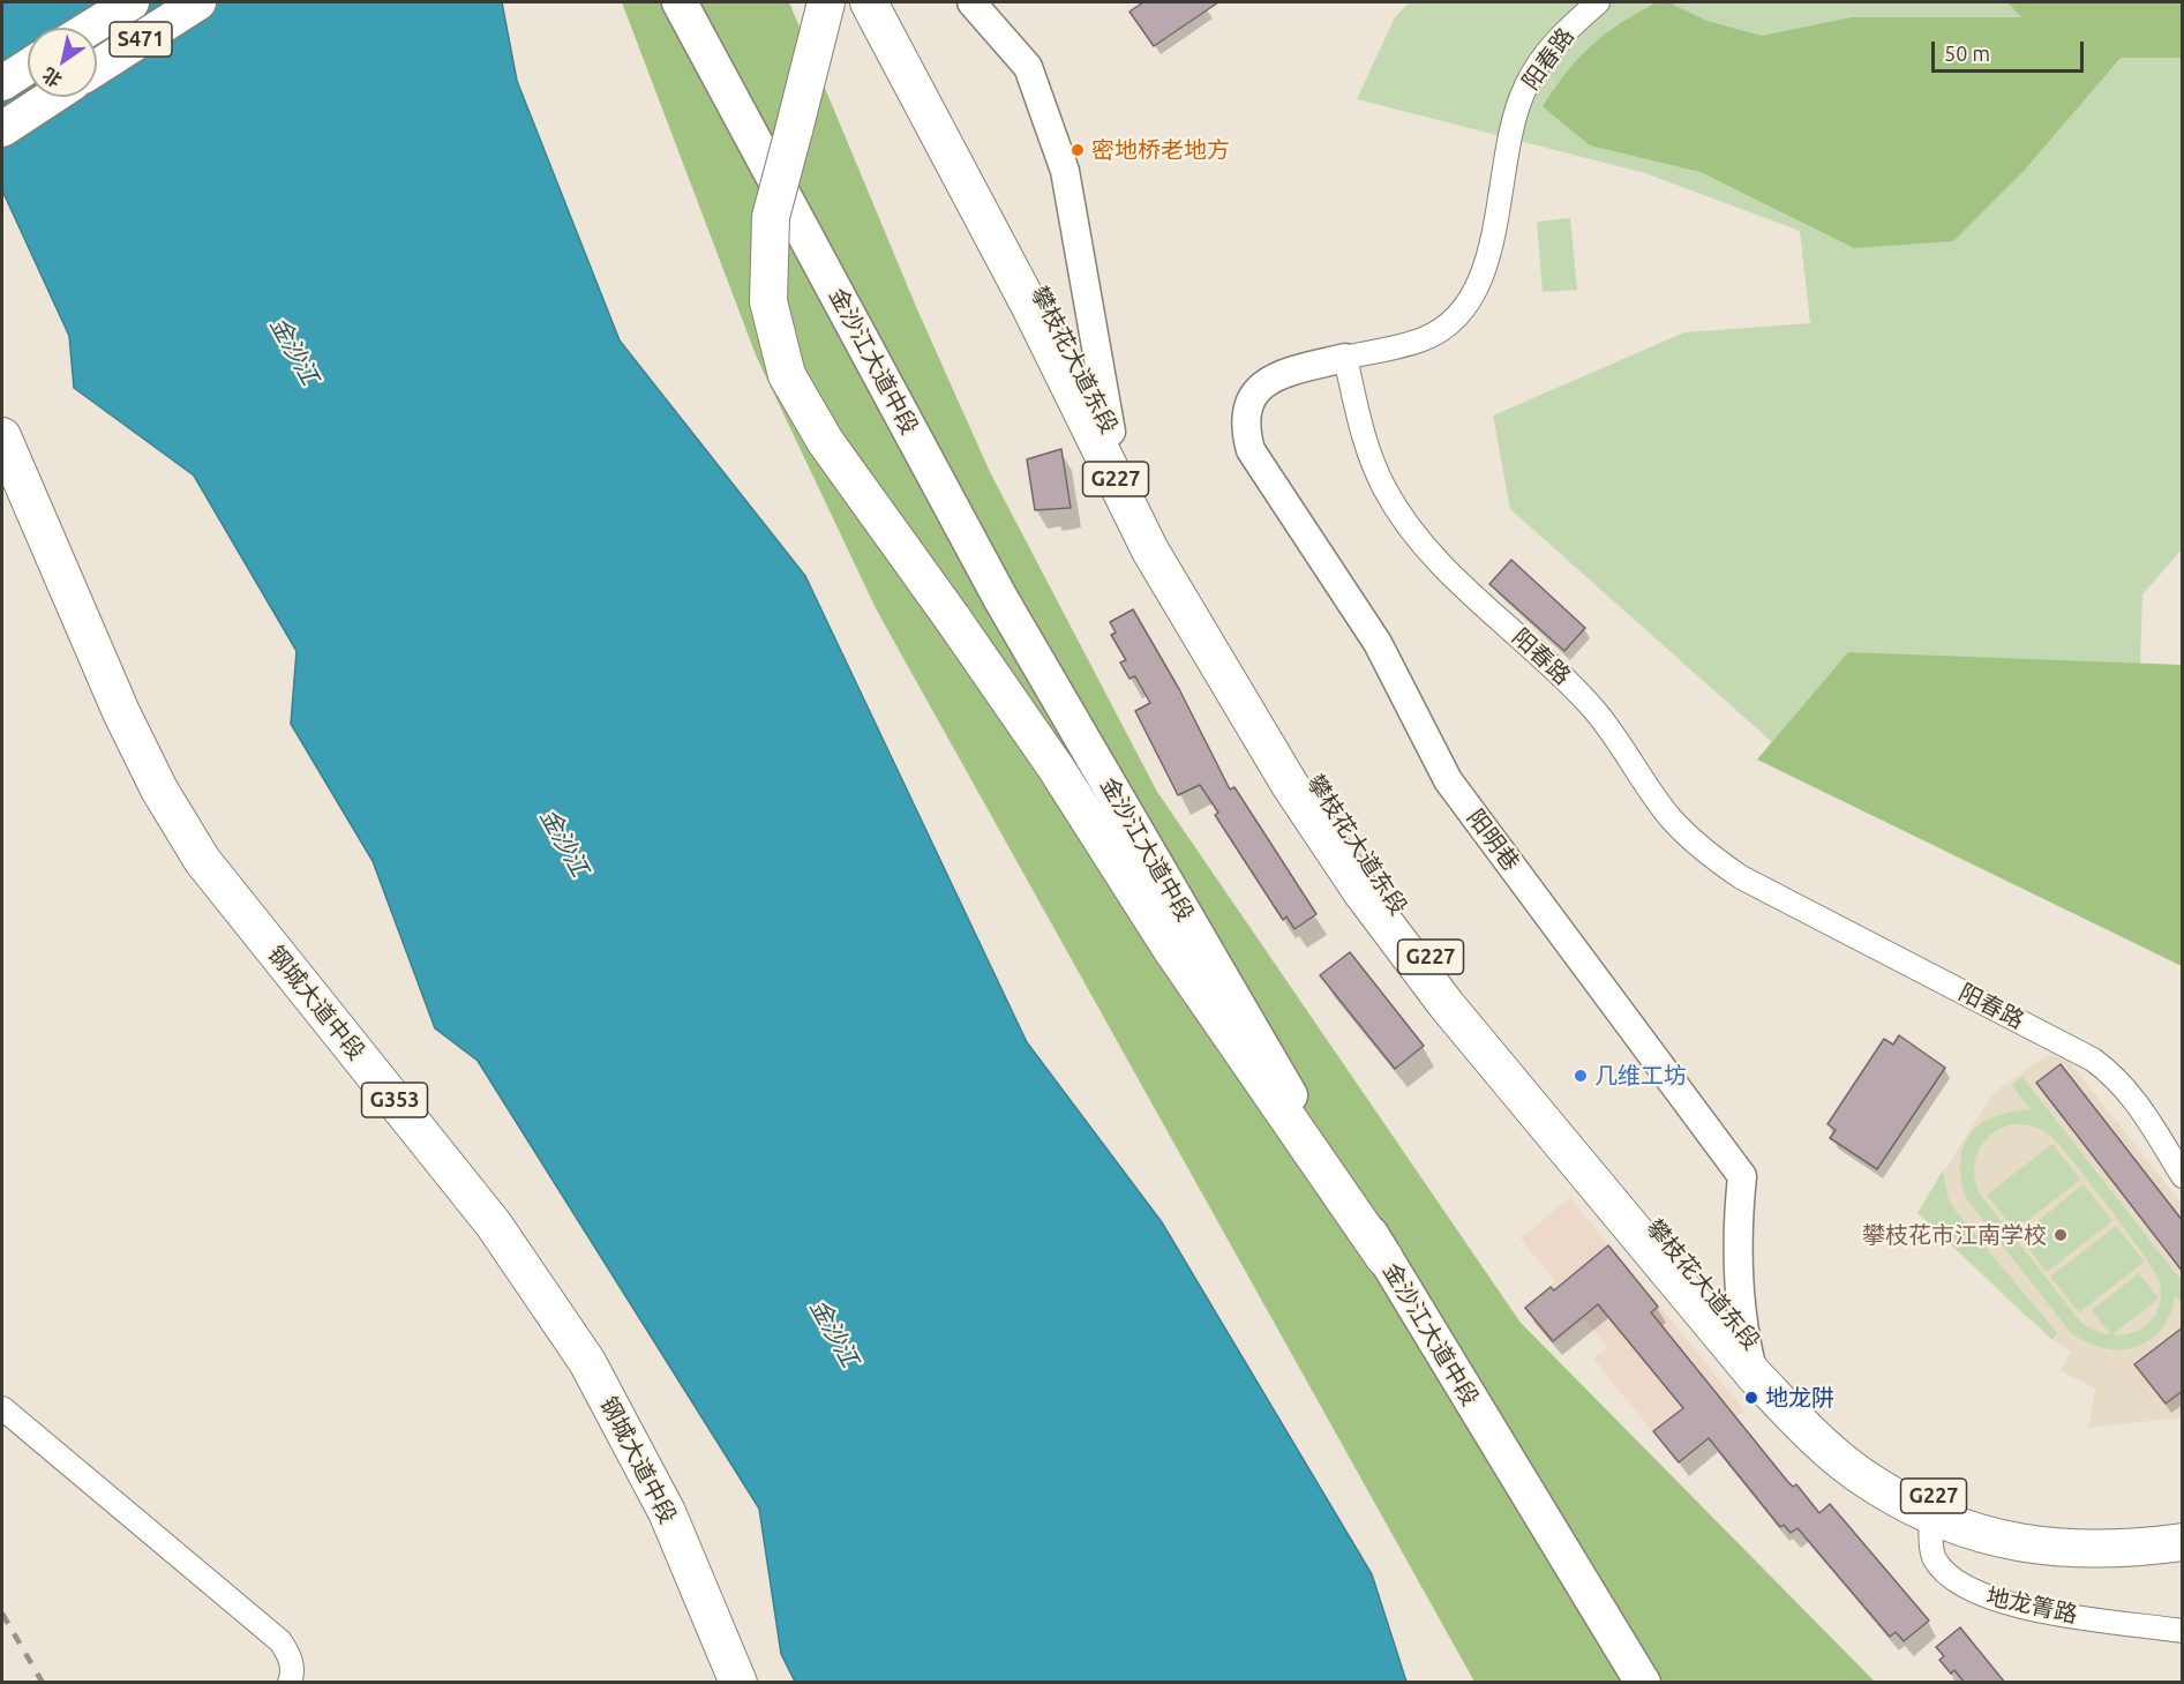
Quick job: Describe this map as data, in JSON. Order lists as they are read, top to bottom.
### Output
{
  "streets": {
    "highway": [
      "攀枝花大道东段",
      "G227",
      "钢城大道中段",
      "G353"
    ],
    "main road": ["S471", "金沙江大道中段"],
    "street": ["阳春路", "阳明巷", "地龙箐路"]
  },
  "crossings": [
    ["阳春路", "阳明巷"],
    ["攀枝花大道东段", "G227"],
    ["攀枝花大道东段", "阳明巷"],
    ["攀枝花大道东段", "地龙箐路"]
  ],
  "water": ["金沙江"],
  "places": [
    "密地桥老地方",
    "几维工坊",
    "攀枝花市江南学校",
    "地龙阱"
  ],
  "scale_bar": "50 m",
  "north": "bottom left"
}
